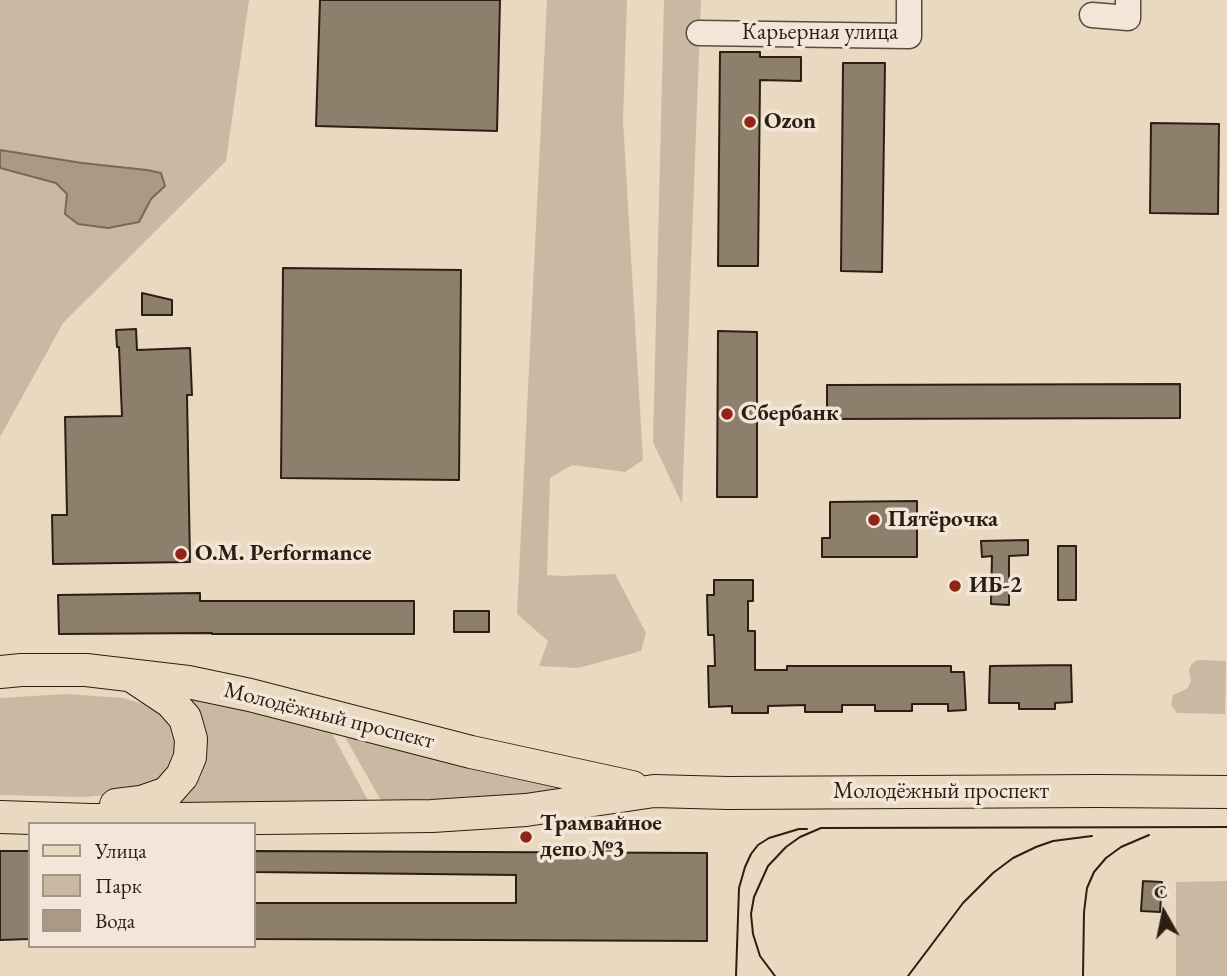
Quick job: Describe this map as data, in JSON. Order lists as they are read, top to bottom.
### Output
{
  "streets": {
    "main road": ["Молодёжный проспект"],
    "street": ["Карьерная улица"]
  },
  "places": [
    "Ozon",
    "Сбербанк",
    "Пятёрочка",
    "O.M. Performance",
    "ИБ-2",
    "Трамвайное депо №3"
  ],
  "legend": ["Улица", "Парк", "Вода"],
  "north": "top"
}
